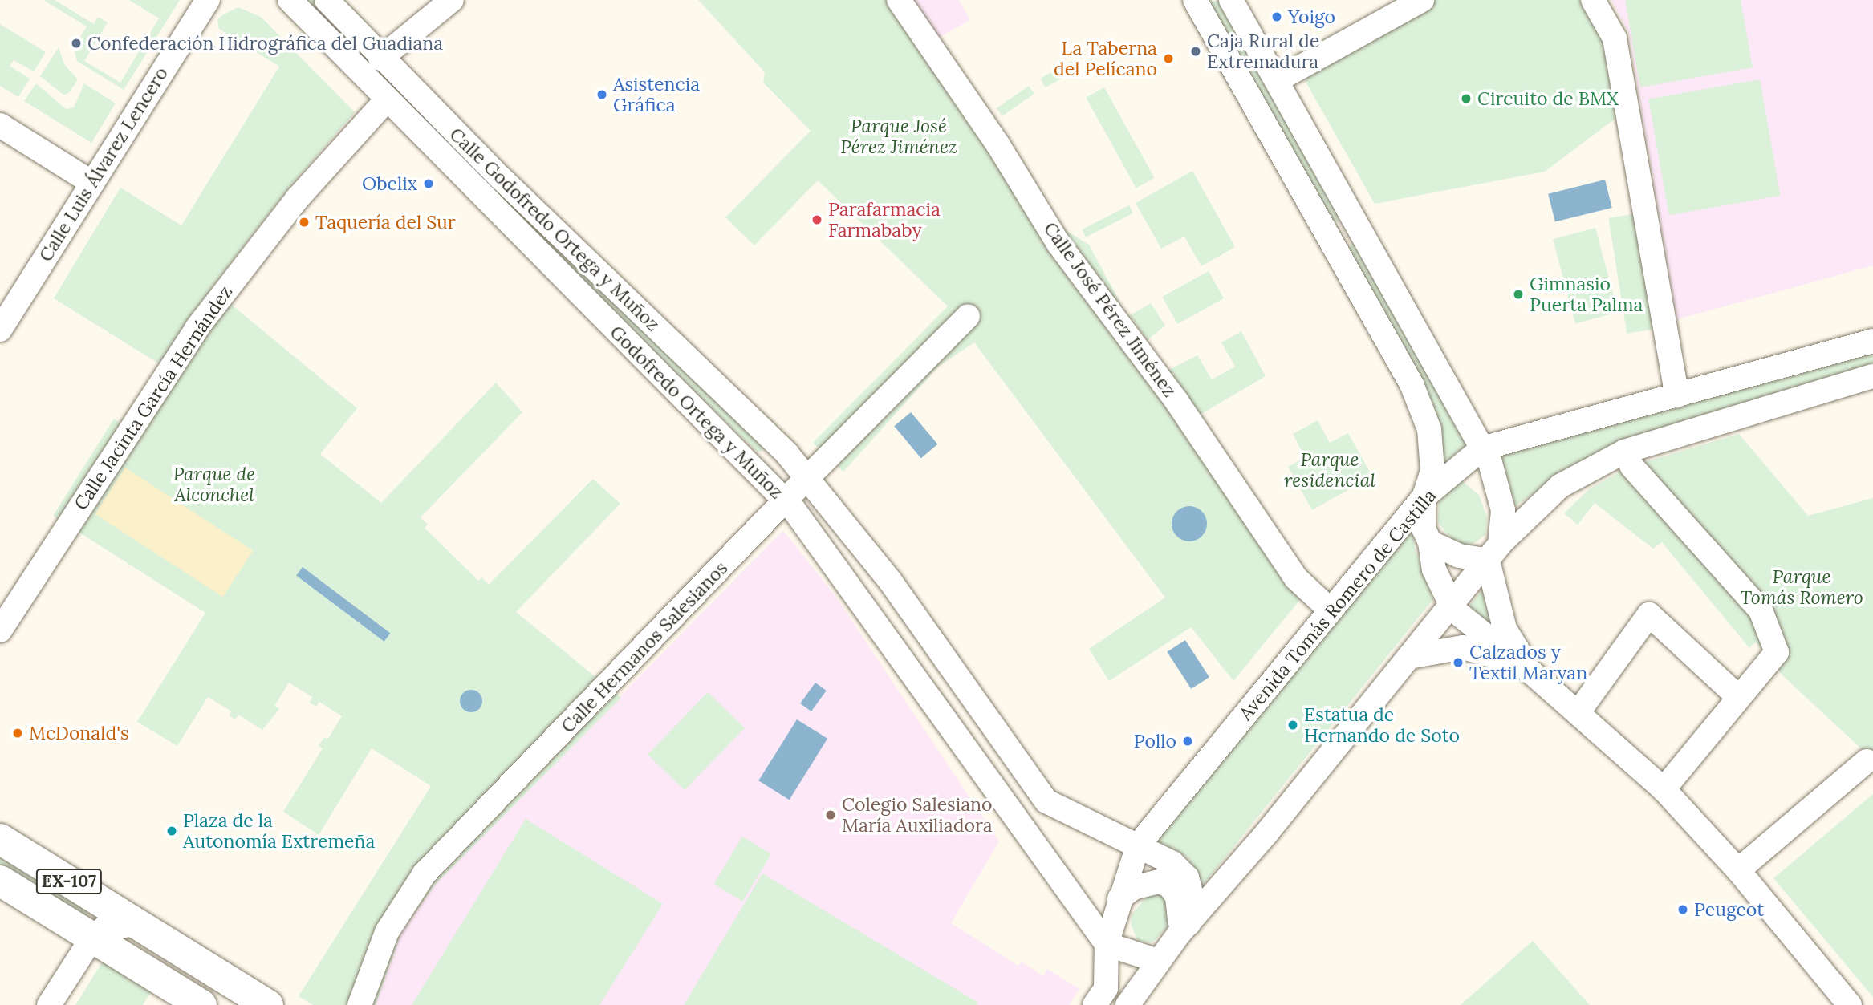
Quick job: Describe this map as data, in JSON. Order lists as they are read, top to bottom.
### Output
{
  "streets": {
    "main road": ["EX-107"],
    "street": [
      "Calle Luis Álvarez Lencero",
      "Calle Godofredo Ortega y Muñoz",
      "Calle José Pérez Jiménez",
      "Calle Jacinta García Hernández",
      "Godofredo Ortega y Muñoz",
      "Avenida Tomás Romero de Castilla",
      "Calle Hermanos Salesianos"
    ]
  },
  "crossings": [
    ["Calle Godofredo Ortega y Muñoz", "Calle Jacinta García Hernández"],
    ["Calle Godofredo Ortega y Muñoz", "Godofredo Ortega y Muñoz"],
    ["Calle Godofredo Ortega y Muñoz", "Avenida Tomás Romero de Castilla"],
    ["Calle Godofredo Ortega y Muñoz", "Calle Hermanos Salesianos"],
    ["Calle José Pérez Jiménez", "Avenida Tomás Romero de Castilla"],
    ["Godofredo Ortega y Muñoz", "Calle Hermanos Salesianos"]
  ],
  "parks": [
    "Parque José Pérez Jiménez",
    "Parque residencial",
    "Parque de Alconchel",
    "Parque Tomás Romero"
  ],
  "places": [
    "Yoigo",
    "Confederación Hidrográfica del Guadiana",
    "Caja Rural de Extremadura",
    "La Taberna del Pelícano",
    "Asistencia Gráfica",
    "Circuito de BMX",
    "Obelix",
    "Parafarmacia Farmababy",
    "Taquería del Sur",
    "Gimnasio Puerta Palma",
    "Calzados y Textil Maryan",
    "Estatua de Hernando de Soto",
    "McDonald's",
    "Pollo",
    "Colegio Salesiano María Auxiliadora",
    "Plaza de la Autonomía Extremeña",
    "Peugeot"
  ]
}
